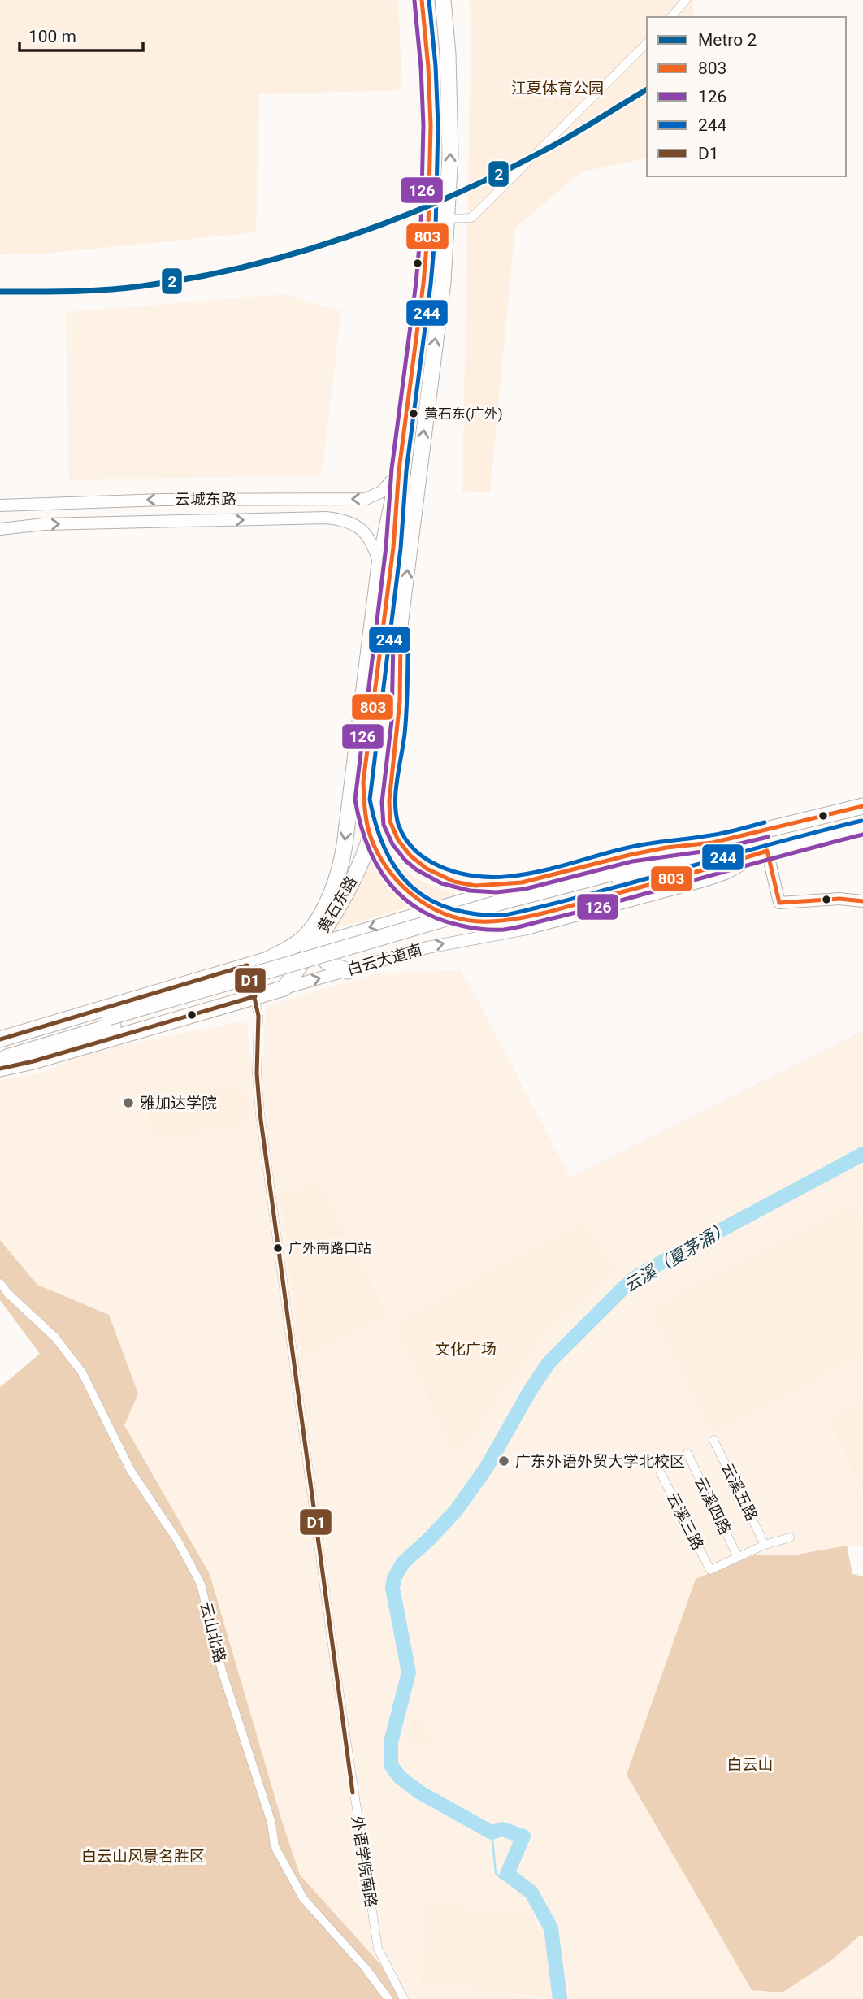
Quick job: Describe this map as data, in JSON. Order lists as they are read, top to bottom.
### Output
{
  "streets": {
    "highway": ["黄石东路", "白云大道南"],
    "main road": ["云城东路"],
    "street": [
      "云溪五路",
      "云溪四路",
      "云溪三路",
      "云山北路",
      "外语学院南路"
    ]
  },
  "crossings": [
    ["云城东路", "黄石东路"],
    ["黄石东路", "白云大道南"],
    ["白云大道南", "外语学院南路"],
    ["云溪四路", "云溪三路"]
  ],
  "water": ["云溪（夏茅涌）"],
  "parks": [
    "江夏体育公园",
    "文化广场",
    "白云山",
    "白云山风景名胜区"
  ],
  "places": [
    "黄石东(广外)",
    "雅加达学院",
    "广外南路口站",
    "广东外语外贸大学北校区"
  ],
  "lines": [
    "transit line 803",
    "transit line 244",
    "transit line 126",
    "metro line 2",
    "transit line D1"
  ],
  "legend": [
    "Metro 2",
    "803",
    "126",
    "244",
    "D1"
  ],
  "scale_bar": "100 m"
}
